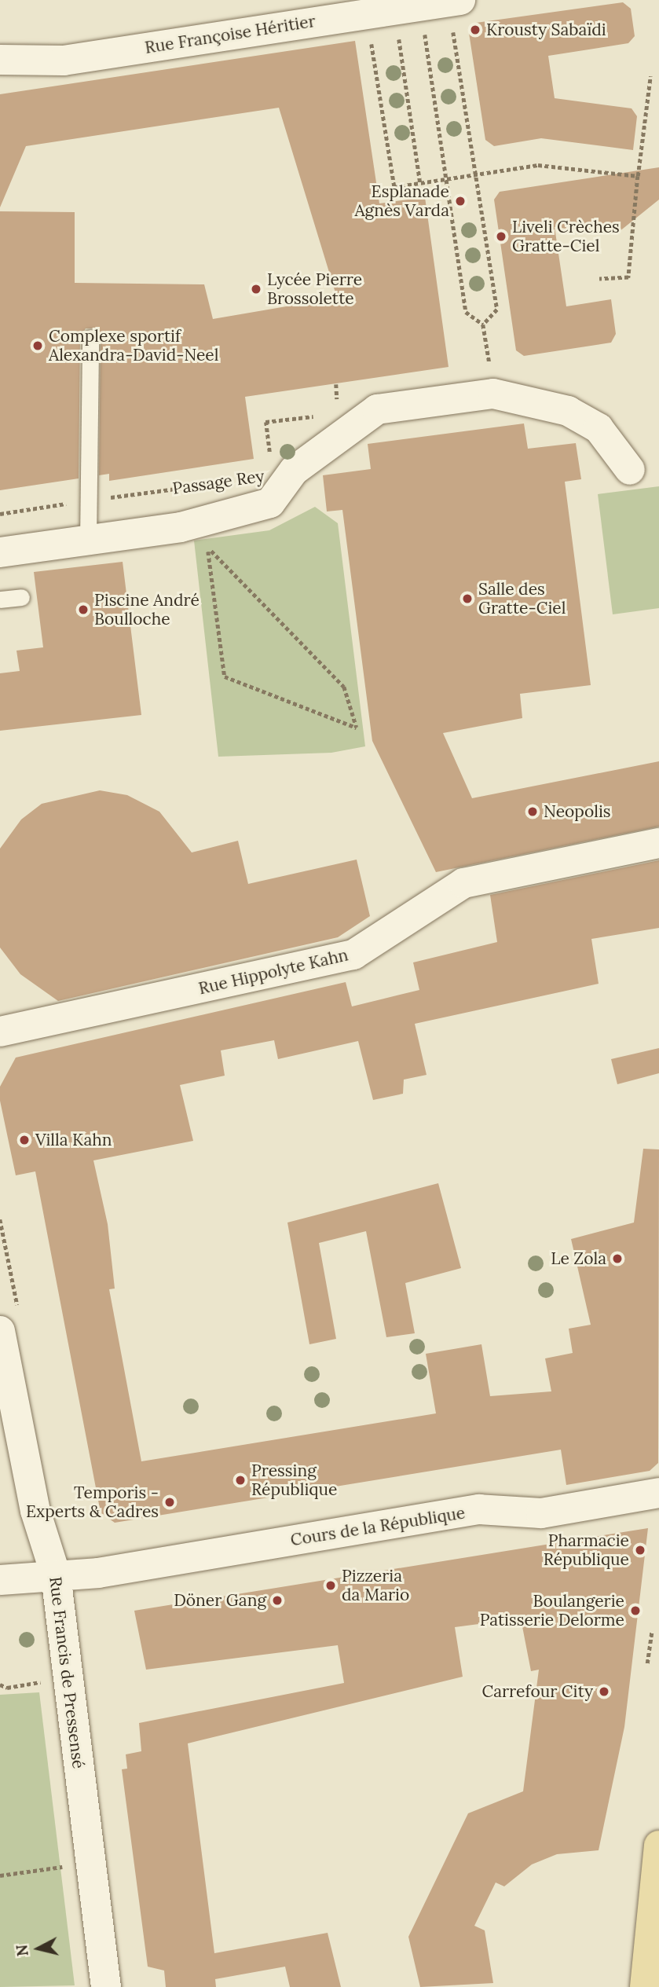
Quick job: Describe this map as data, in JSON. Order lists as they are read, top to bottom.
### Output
{
  "streets": {
    "street": [
      "Rue Françoise Héritier",
      "Passage Rey",
      "Rue Hippolyte Kahn",
      "Cours de la République",
      "Rue Francis de Pressensé"
    ]
  },
  "crossings": [
    ["Cours de la République", "Rue Francis de Pressensé"]
  ],
  "places": [
    "Krousty Sabaïdi",
    "Esplanade Agnès Varda",
    "Liveli Crèches Gratte-Ciel",
    "Lycée Pierre Brossolette",
    "Complexe sportif Alexandra-David-Neel",
    "Salle des Gratte-Ciel",
    "Piscine André Boulloche",
    "Neopolis",
    "Villa Kahn",
    "Le Zola",
    "Pressing République",
    "Temporis - Experts & Cadres",
    "Pharmacie République",
    "Pizzeria da Mario",
    "Döner Gang",
    "Boulangerie Patisserie Delorme",
    "Carrefour City"
  ],
  "north": "left"
}
